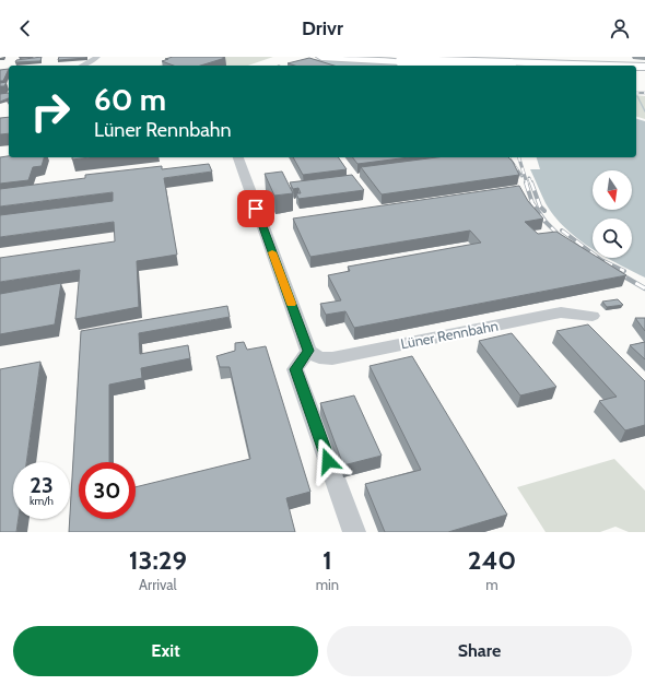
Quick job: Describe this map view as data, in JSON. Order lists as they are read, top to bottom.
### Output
{
  "streets": {
    "street": ["Lüner Rennbahn"]
  },
  "north": "bottom",
  "page": {
    "header": "Drivr",
    "turn": ["60 m", "Lüner Rennbahn"],
    "speed": "23 km/h",
    "limit": "30",
    "eta": [
      "13:29",
      "Arrival",
      "1",
      "min",
      "240",
      "m"
    ],
    "buttons": ["Exit", "Share"]
  }
}
